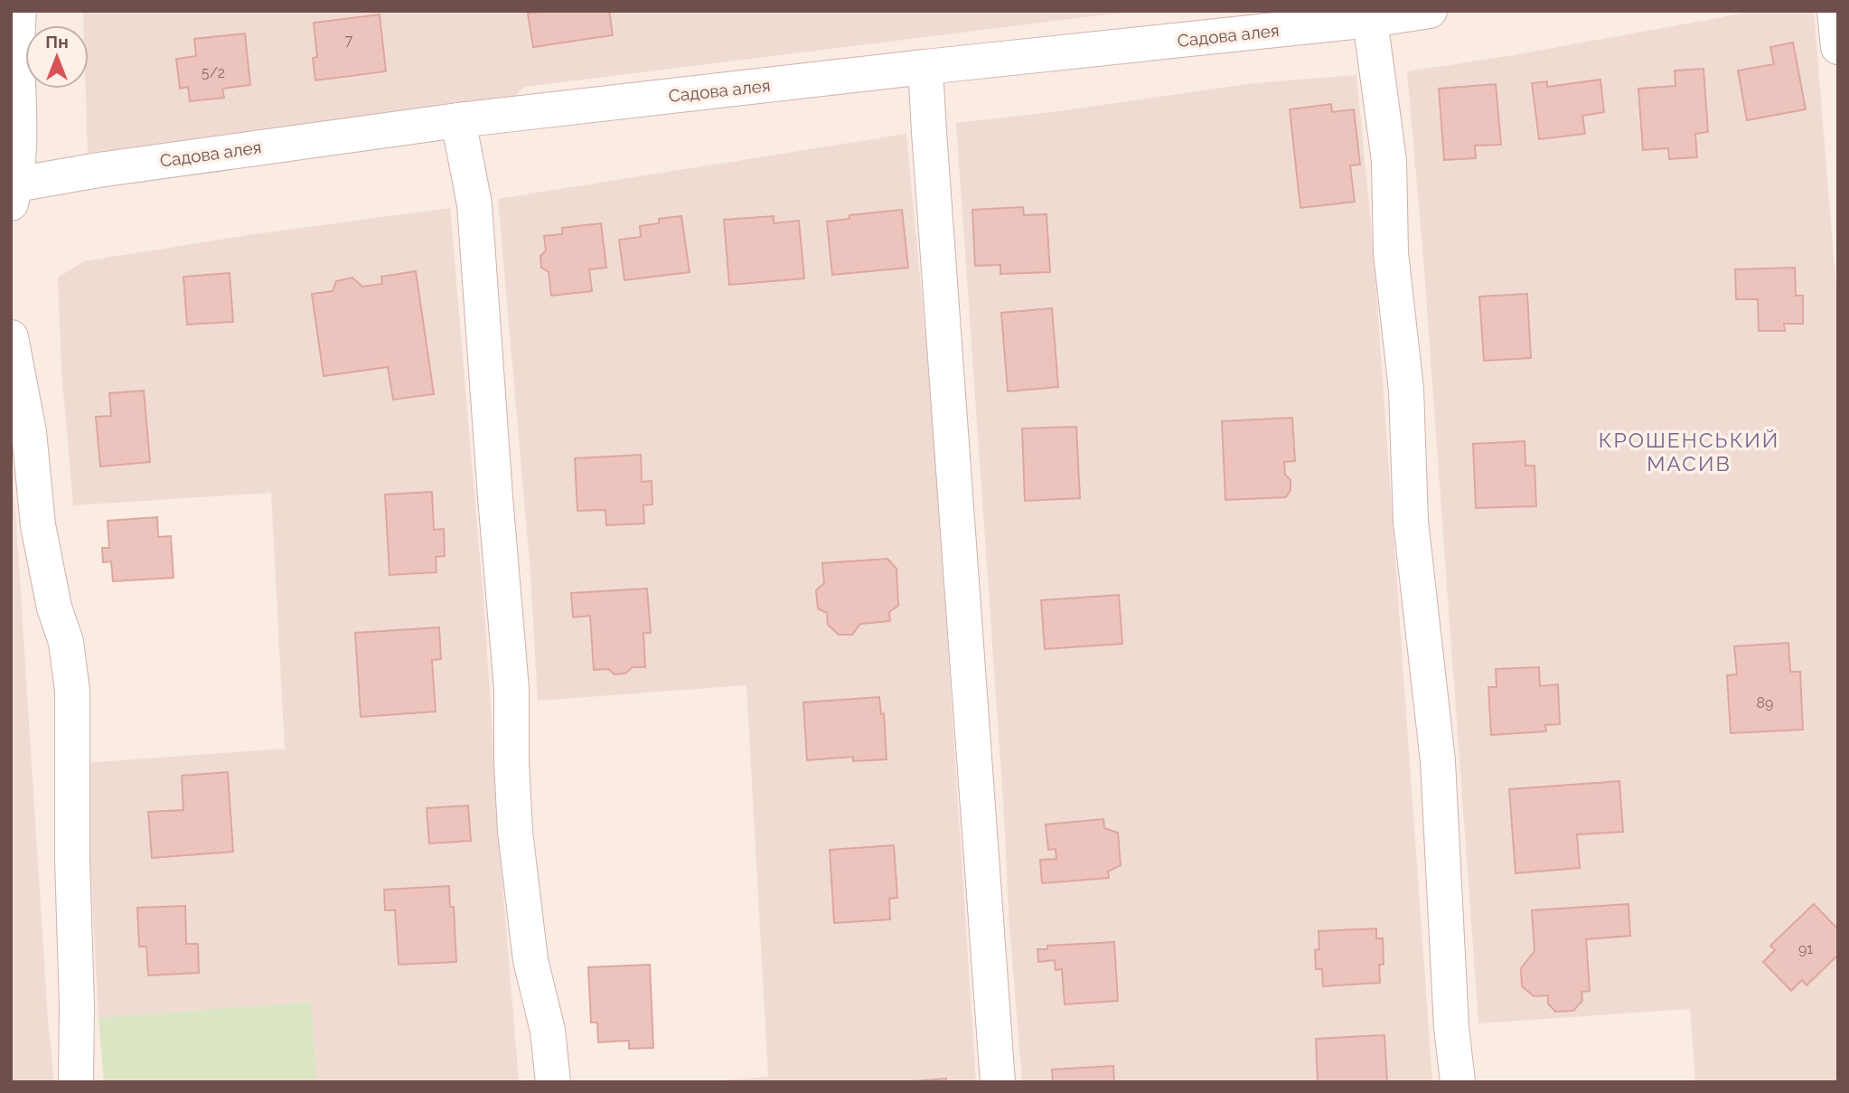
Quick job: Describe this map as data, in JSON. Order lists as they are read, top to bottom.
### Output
{
  "streets": {
    "street": ["Садова алея"]
  },
  "districts": ["КРОШЕНСЬКИЙ МАСИВ"],
  "house_numbers": [
    "7",
    "5/2",
    "89",
    "91"
  ],
  "north": "top"
}
